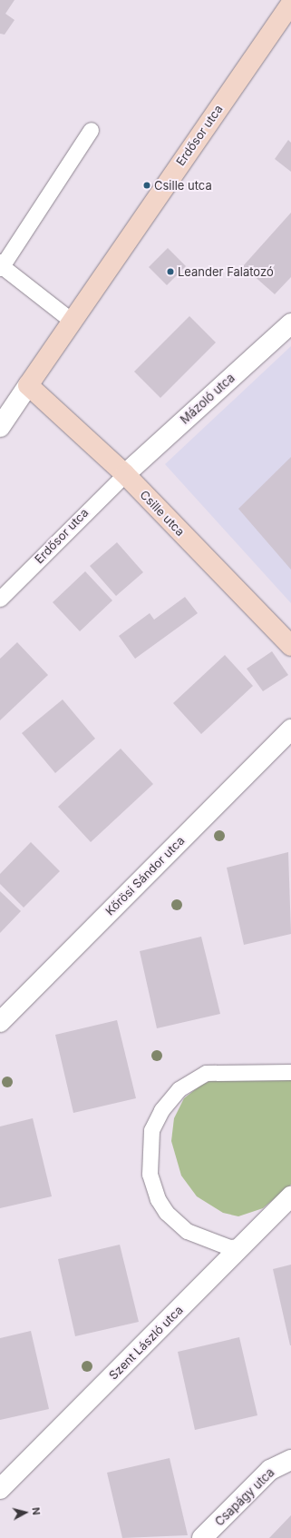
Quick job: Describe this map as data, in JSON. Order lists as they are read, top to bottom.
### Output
{
  "streets": {
    "street": [
      "Erdősor utca",
      "Mázoló utca",
      "Csille utca",
      "Kőrösi Sándor utca",
      "Szent László utca",
      "Csapágy utca"
    ]
  },
  "crossings": [
    ["Erdősor utca", "Mázoló utca"],
    ["Erdősor utca", "Csille utca"],
    ["Mázoló utca", "Csille utca"]
  ],
  "places": ["Csille utca", "Leander Falatozó"],
  "north": "right"
}
